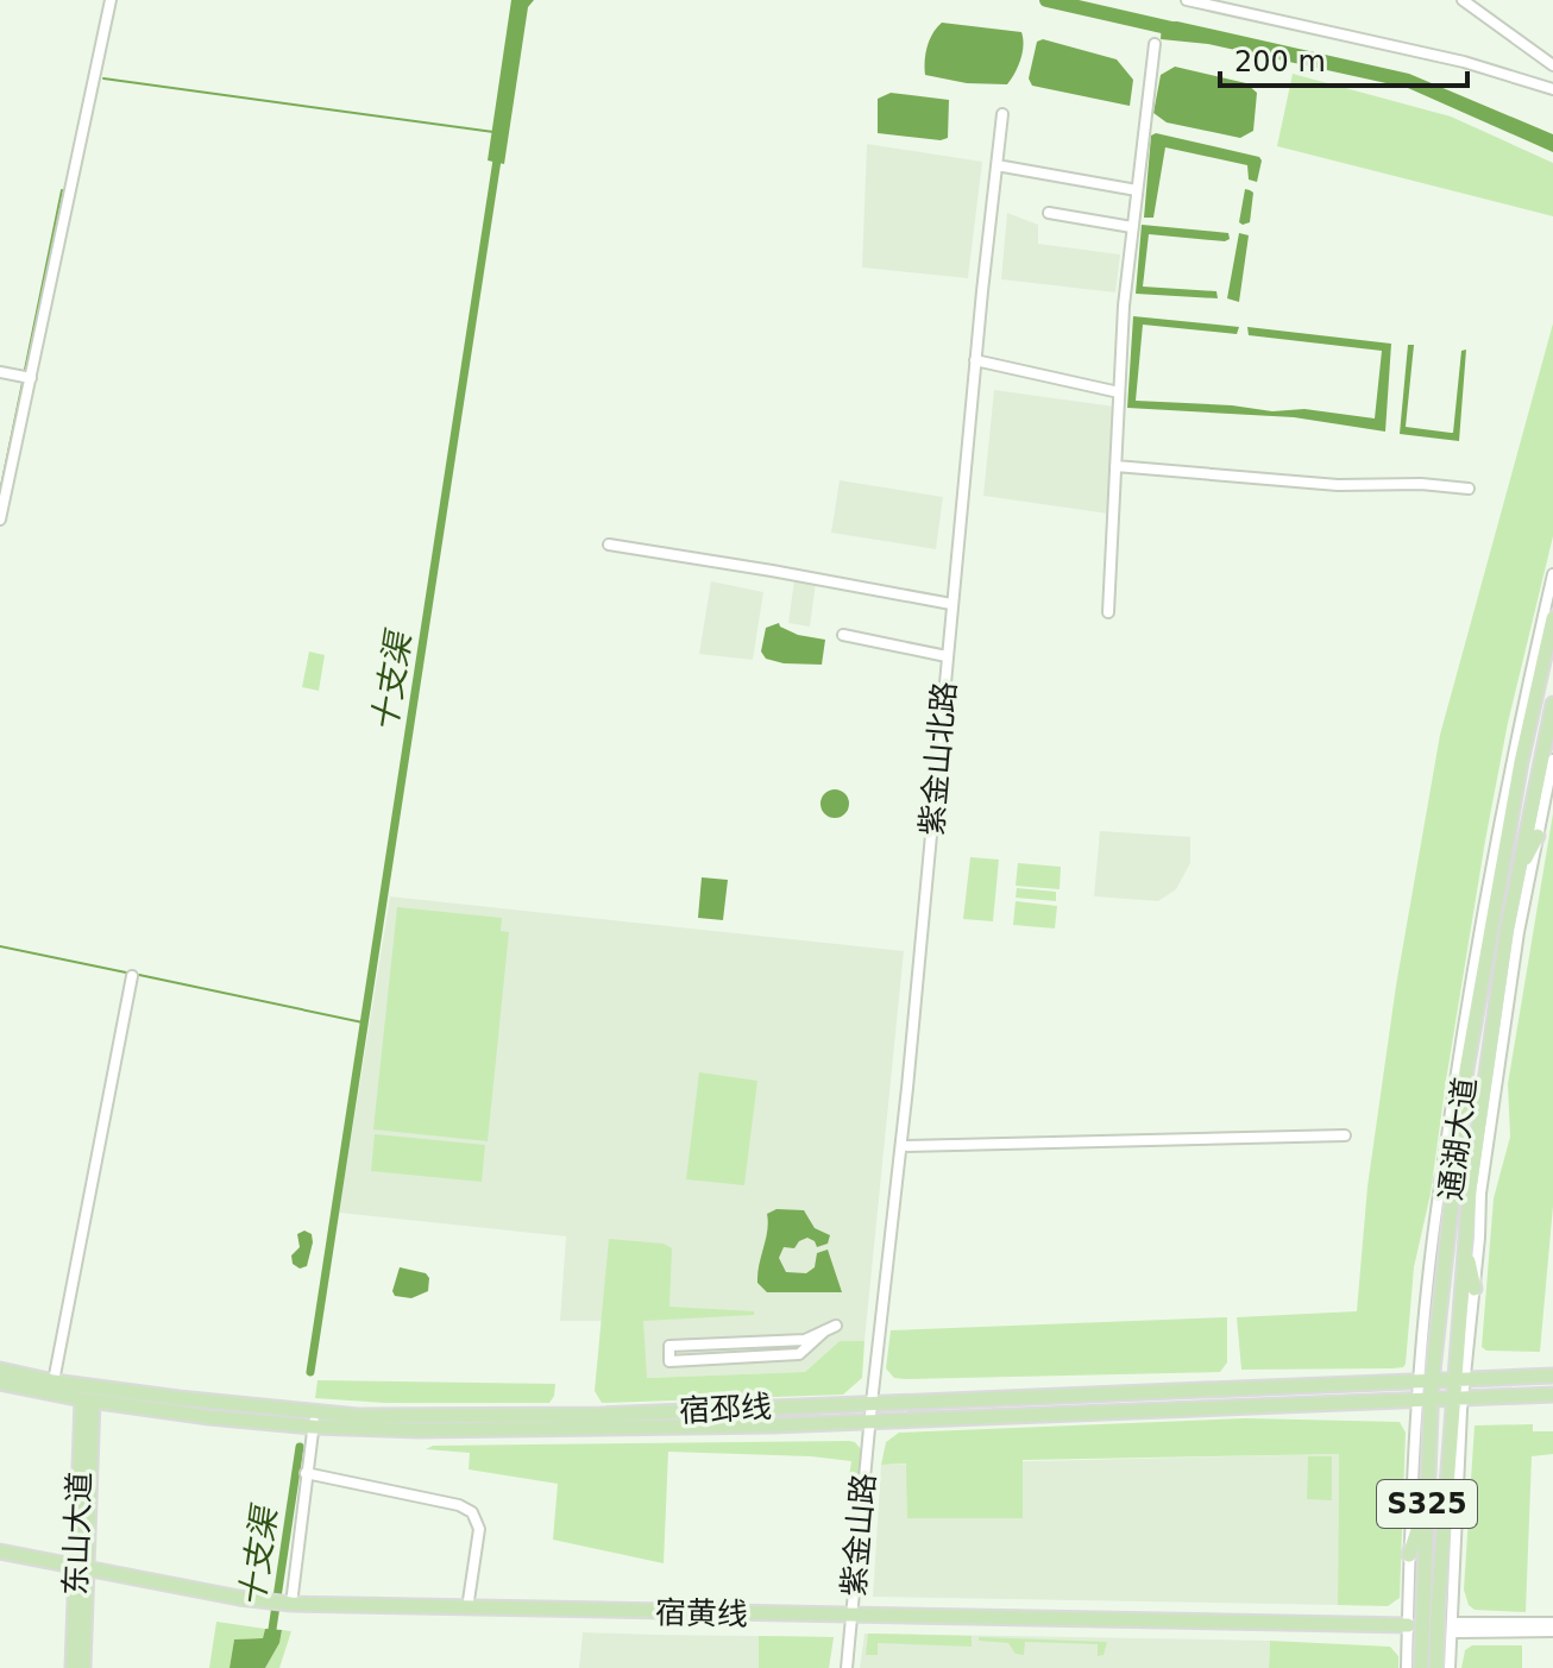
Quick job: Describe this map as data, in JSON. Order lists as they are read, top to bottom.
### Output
{
  "streets": {
    "main road": [
      "通湖大道",
      "宿邳线",
      "S325",
      "东山大道",
      "宿黄线"
    ],
    "street": ["紫金山北路", "紫金山路"]
  },
  "crossings": [
    ["紫金山北路", "宿邳线"],
    ["紫金山北路", "紫金山路"],
    ["通湖大道", "宿邳线"],
    ["通湖大道", "宿黄线"],
    ["宿邳线", "东山大道"],
    ["宿邳线", "紫金山路"],
    ["东山大道", "宿黄线"],
    ["紫金山路", "宿黄线"]
  ],
  "water": ["十支渠"],
  "scale_bar": "200 m"
}
